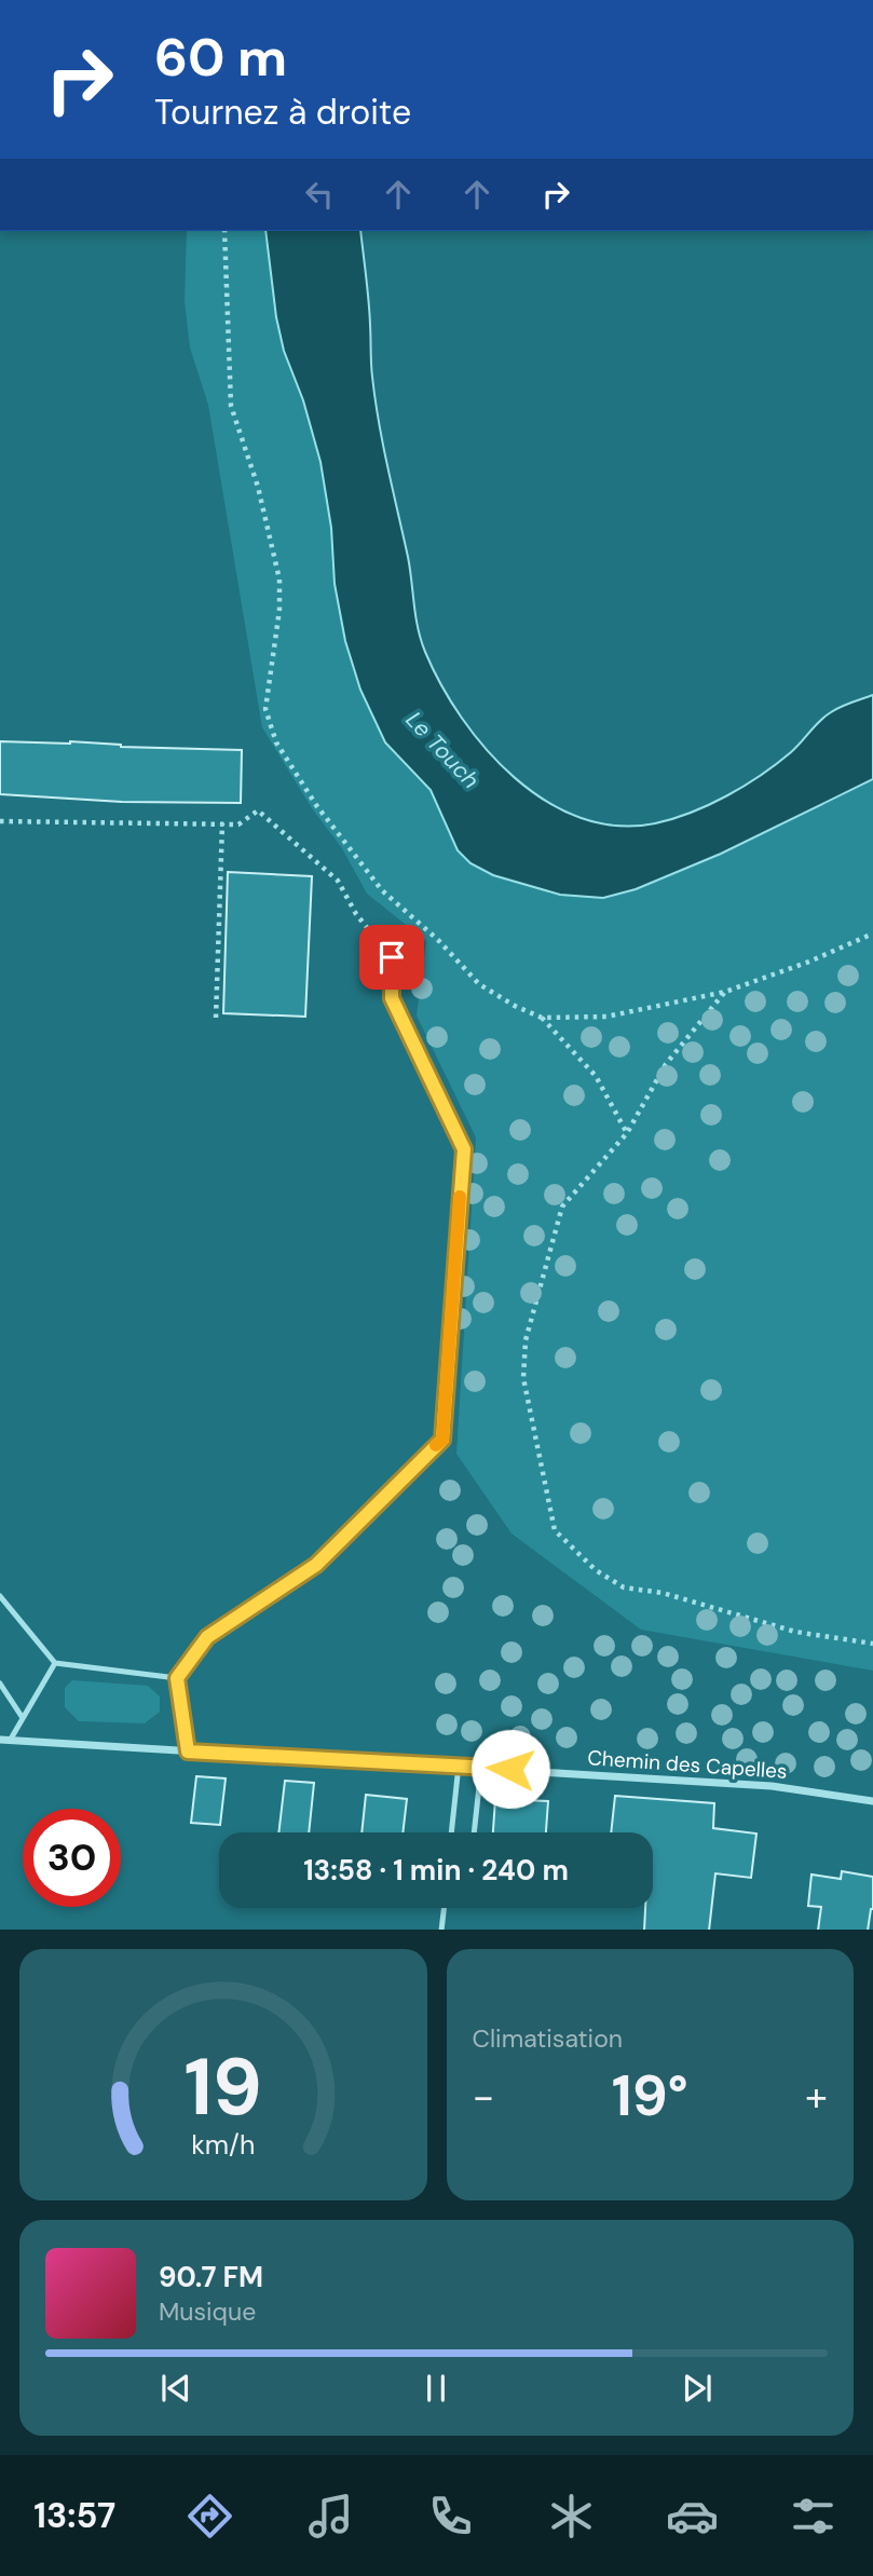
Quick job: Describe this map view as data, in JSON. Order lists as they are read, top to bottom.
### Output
{
  "streets": {
    "street": ["Chemin des Capelles"]
  },
  "water": ["Le Touch"],
  "page": {
    "turn": ["60 m", "Tournez à droite"],
    "limit": "30",
    "trip": "13:58 · 1 min · 240 m",
    "tile": "Climatisation",
    "heat": ["−", "19°", "+"],
    "song": ["90.7 FM", "Musique"],
    "tabs": "13:57",
    "gauge": ["19", "km/h"]
  }
}
